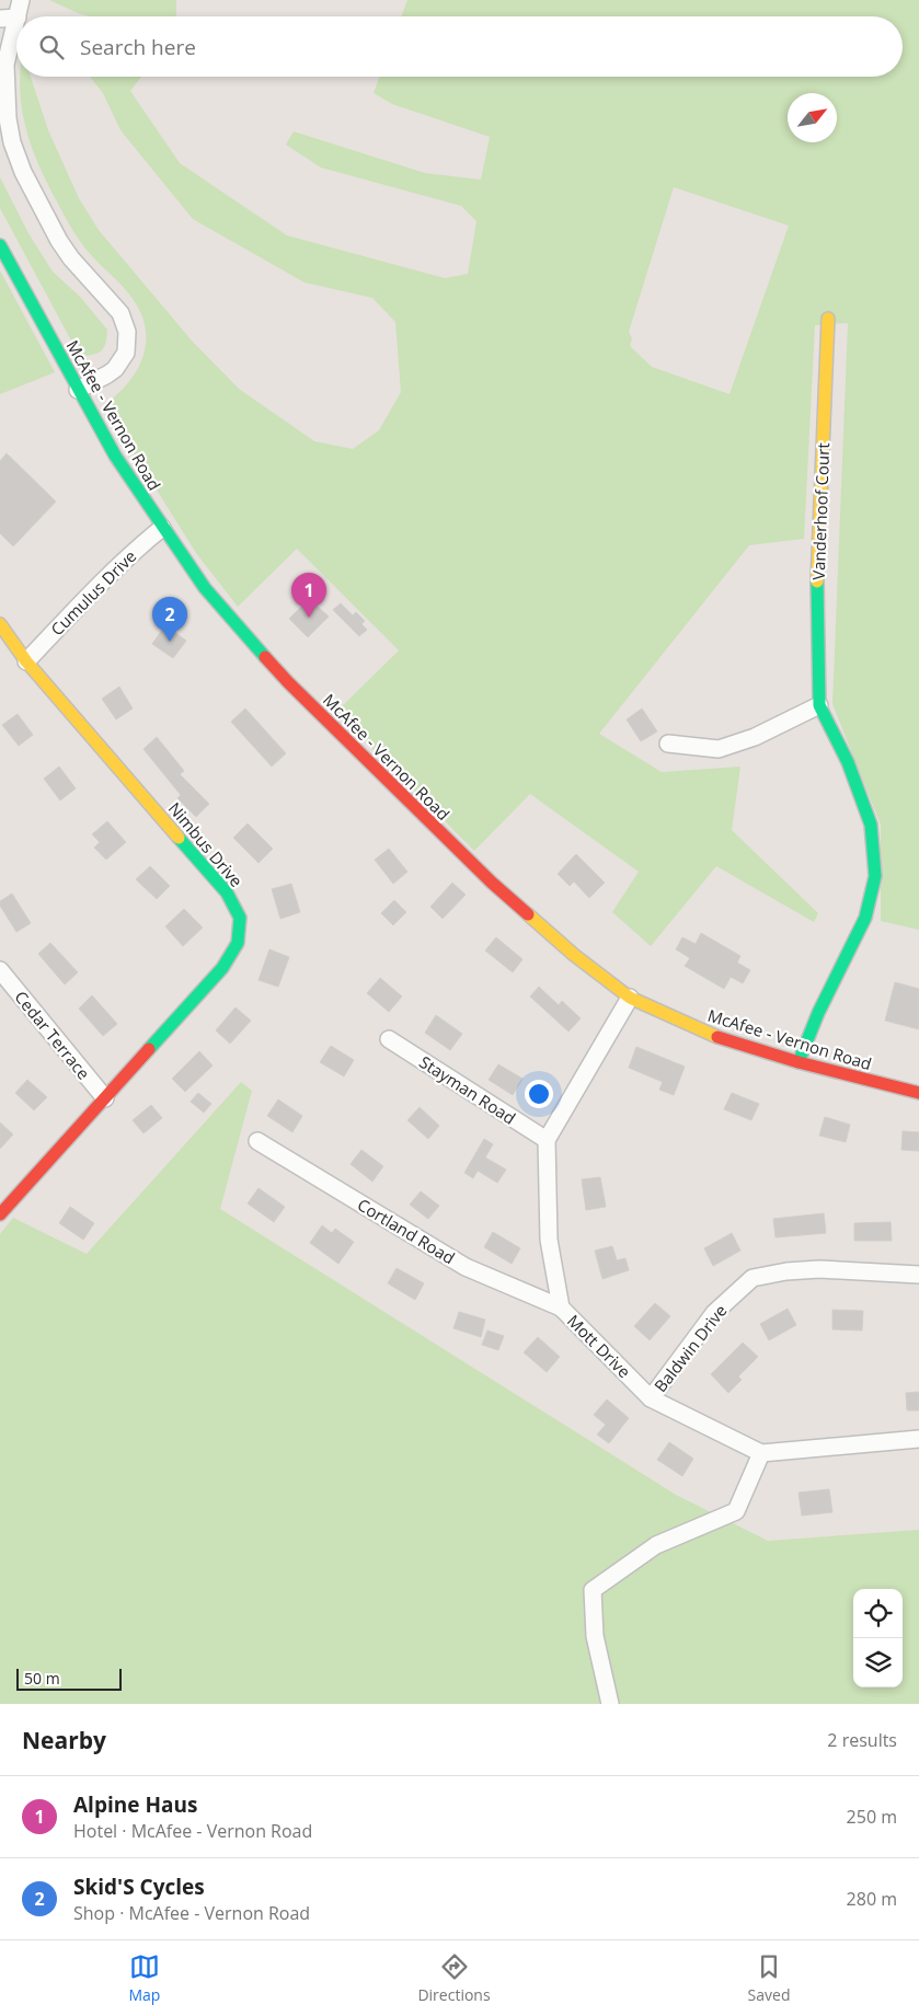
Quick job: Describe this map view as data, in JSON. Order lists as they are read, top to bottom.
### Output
{
  "streets": {
    "street": [
      "McAfee - Vernon Road",
      "Vanderhoof Court",
      "Cumulus Drive",
      "Nimbus Drive",
      "Cedar Terrace",
      "Stayman Road",
      "Cortland Road",
      "Mott Drive",
      "Baldwin Drive"
    ]
  },
  "crossings": [
    ["McAfee - Vernon Road", "Vanderhoof Court"],
    ["McAfee - Vernon Road", "Cumulus Drive"],
    ["Cumulus Drive", "Nimbus Drive"],
    ["Nimbus Drive", "Cedar Terrace"],
    ["Stayman Road", "Mott Drive"],
    ["Cortland Road", "Mott Drive"],
    ["Mott Drive", "Baldwin Drive"]
  ],
  "scale_bar": "50 m",
  "north": "top right",
  "page": {
    "search": "Search here",
    "pins": ["1", "2"],
    "scale": "50 m",
    "heading": ["Nearby", "2 results"],
    "list": [
      {
        "mark": "1",
        "name": "Alpine Haus",
        "note": "Hotel · McAfee - Vernon Road",
        "value": "250 m"
      },
      {
        "mark": "2",
        "name": "Skid'S Cycles",
        "note": "Shop · McAfee - Vernon Road",
        "value": "280 m"
      }
    ],
    "nav": ["Map", "Directions", "Saved"]
  }
}
